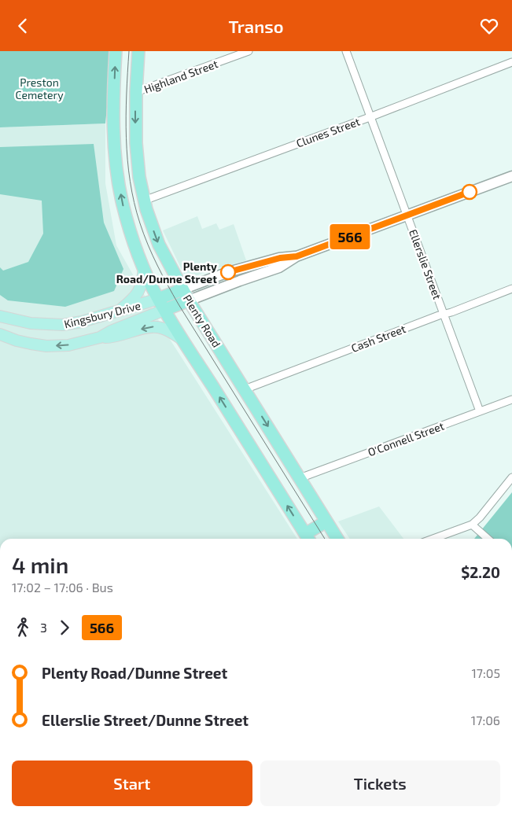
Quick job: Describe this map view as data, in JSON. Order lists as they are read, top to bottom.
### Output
{
  "streets": {
    "highway": ["Plenty Road"],
    "main road": ["Kingsbury Drive"],
    "street": [
      "Highland Street",
      "Clunes Street",
      "Ellerslie Street",
      "Cash Street",
      "O'Connell Street"
    ]
  },
  "crossings": [
    ["Highland Street", "Plenty Road"],
    ["Clunes Street", "Ellerslie Street"],
    ["Clunes Street", "Plenty Road"],
    ["Ellerslie Street", "Cash Street"],
    ["Ellerslie Street", "O'Connell Street"],
    ["Plenty Road", "Cash Street"],
    ["Plenty Road", "O'Connell Street"]
  ],
  "parks": ["Preston Cemetery"],
  "places": ["Plenty Road/Dunne Street"],
  "lines": ["bus line 566"],
  "page": {
    "header": "Transo",
    "on_map": "566",
    "heading": ["4 min", "17:02 – 17:06 · Bus", "$2.20"],
    "legs": ["3", "566"],
    "list": [
      {
        "name": "Plenty Road/Dunne Street",
        "value": "17:05"
      },
      {
        "name": "Ellerslie Street/Dunne Street",
        "value": "17:06"
      }
    ],
    "buttons": ["Start", "Tickets"]
  }
}
